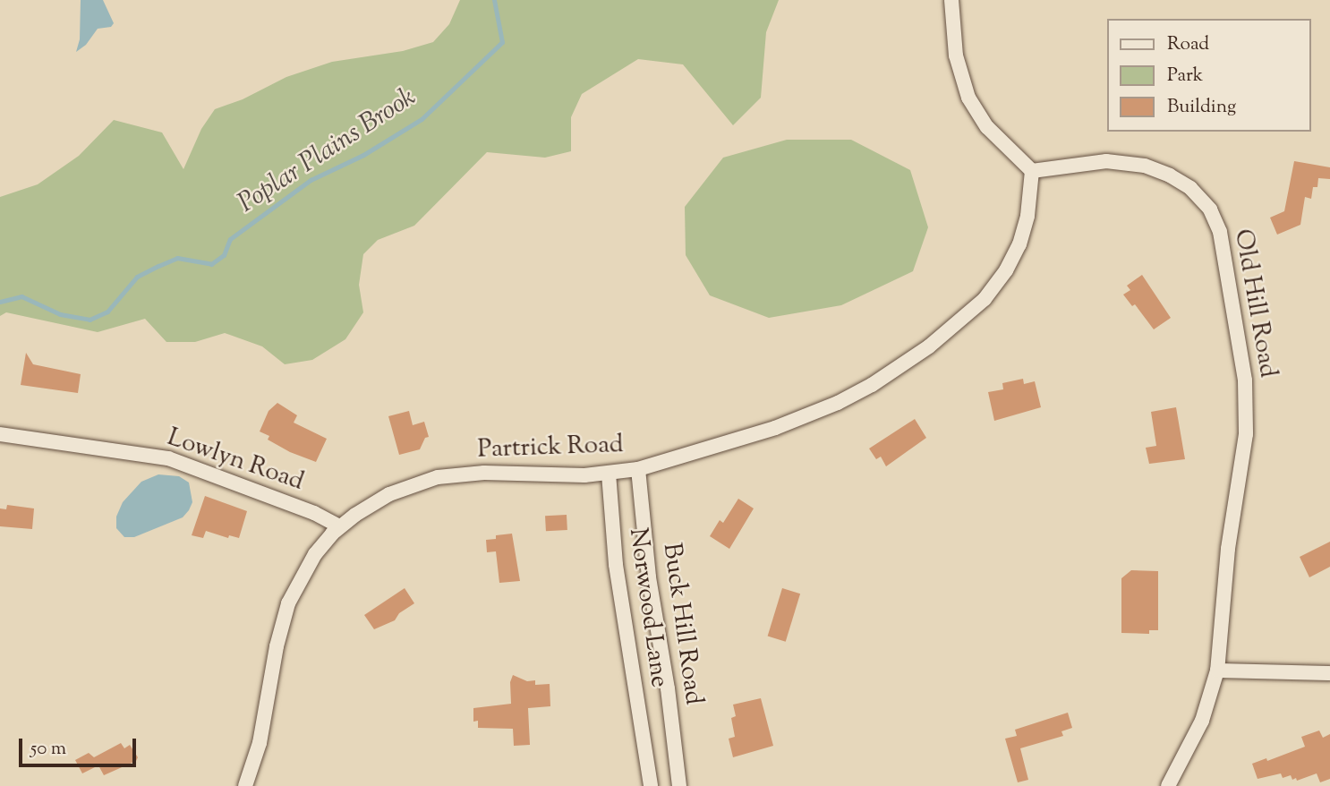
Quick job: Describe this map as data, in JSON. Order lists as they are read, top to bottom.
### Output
{
  "streets": {
    "street": [
      "Old Hill Road",
      "Partrick Road",
      "Lowlyn Road",
      "Norwood Lane",
      "Buck Hill Road"
    ]
  },
  "crossings": [
    ["Old Hill Road", "Partrick Road"],
    ["Partrick Road", "Lowlyn Road"],
    ["Partrick Road", "Norwood Lane"],
    ["Partrick Road", "Buck Hill Road"]
  ],
  "water": ["Poplar Plains Brook"],
  "legend": ["Road", "Park", "Building"],
  "scale_bar": "50 m"
}
